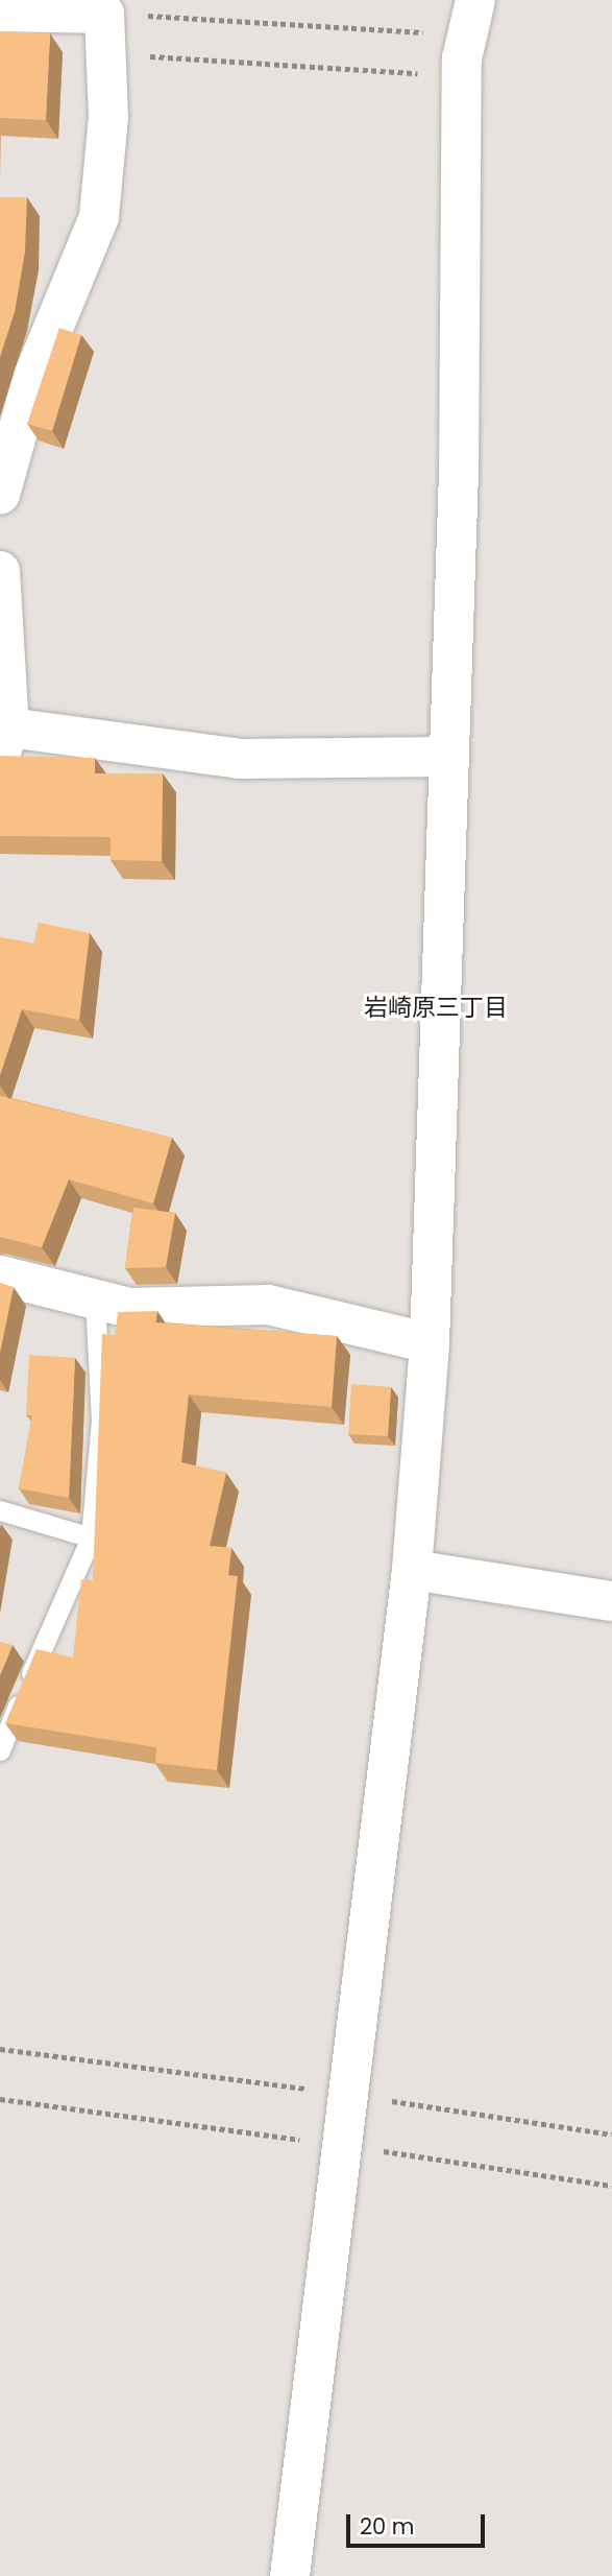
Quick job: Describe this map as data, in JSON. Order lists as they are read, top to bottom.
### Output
{
  "districts": ["岩崎原三丁目"],
  "scale_bar": "20 m"
}
